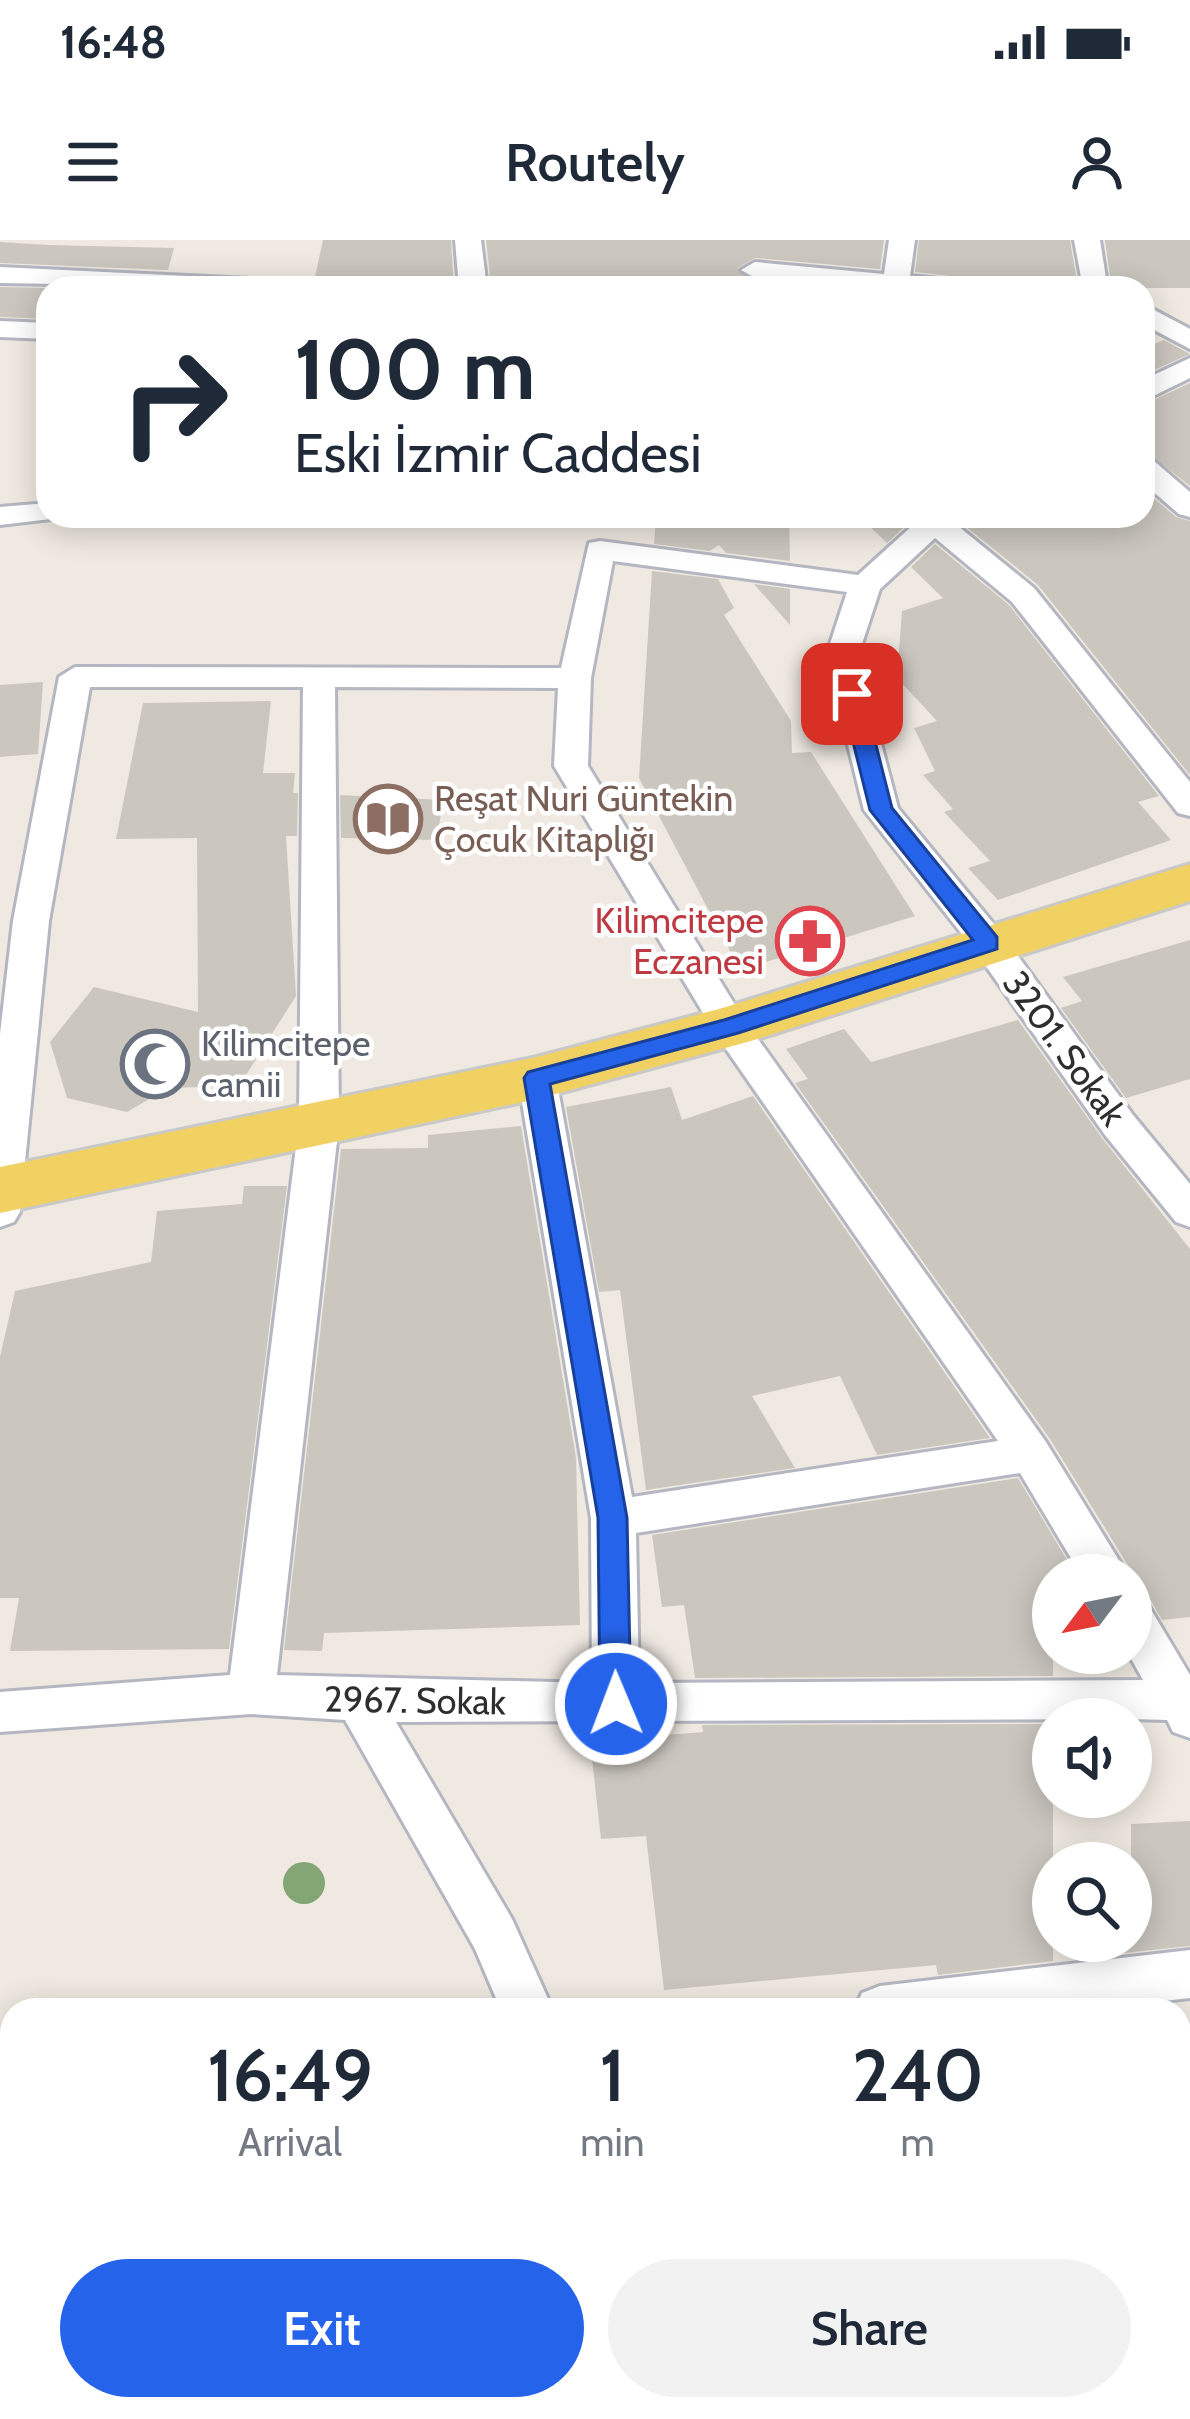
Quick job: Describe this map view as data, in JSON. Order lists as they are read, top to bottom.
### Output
{
  "streets": {
    "street": ["3201. Sokak", "2967. Sokak"]
  },
  "places": {
    "library": ["Reşat Nuri Güntekin Çocuk Kitaplığı"],
    "pharmacy": ["Kilimcitepe Eczanesi"],
    "mosque": ["Kilimcitepe camii"]
  },
  "north": "bottom left",
  "page": {
    "status": "16:48",
    "header": "Routely",
    "turn": ["100 m", "Eski İzmir Caddesi"],
    "eta": [
      "16:49",
      "Arrival",
      "1",
      "min",
      "240",
      "m"
    ],
    "buttons": ["Exit", "Share"]
  }
}
